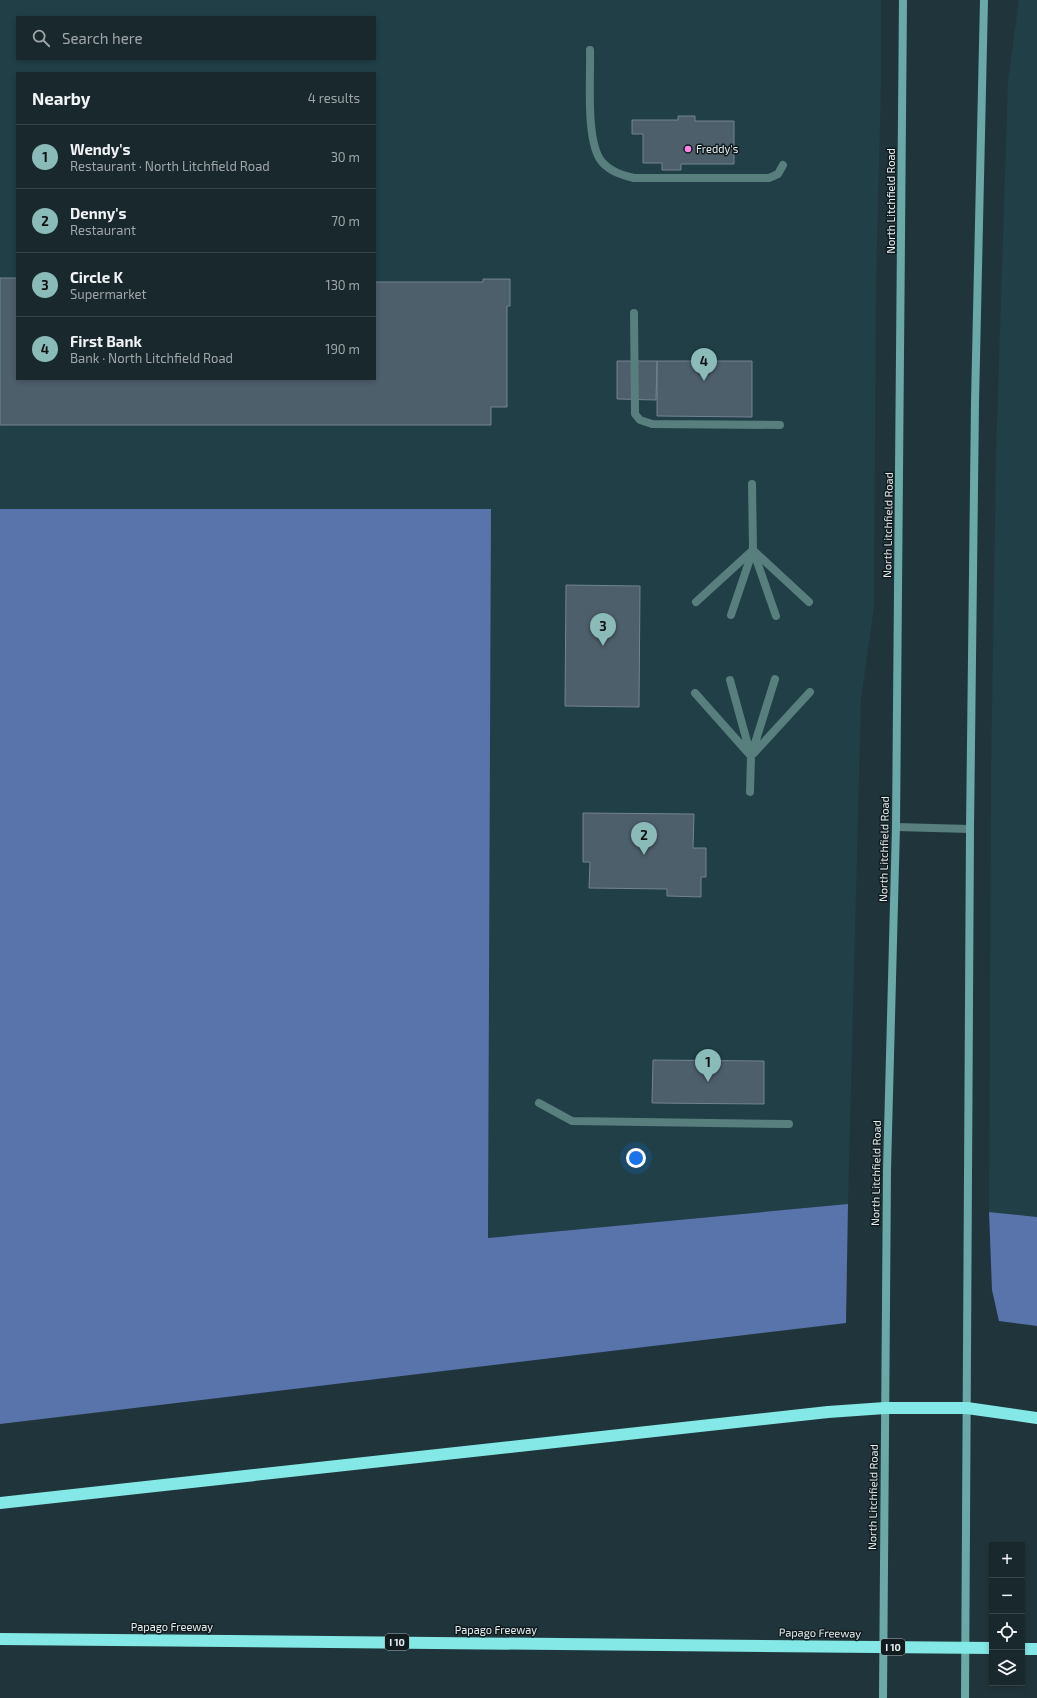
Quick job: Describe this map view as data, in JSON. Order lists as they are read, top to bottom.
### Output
{
  "streets": {
    "highway": ["Papago Freeway", "I 10"],
    "main road": ["North Litchfield Road"]
  },
  "places": ["Freddy's"],
  "page": {
    "search": "Search here",
    "heading": ["Nearby", "4 results"],
    "list": [
      {
        "mark": "1",
        "name": "Wendy's",
        "note": "Restaurant · North Litchfield Road",
        "value": "30 m"
      },
      {
        "mark": "2",
        "name": "Denny's",
        "note": "Restaurant",
        "value": "70 m"
      },
      {
        "mark": "3",
        "name": "Circle K",
        "note": "Supermarket",
        "value": "130 m"
      },
      {
        "mark": "4",
        "name": "First Bank",
        "note": "Bank · North Litchfield Road",
        "value": "190 m"
      }
    ],
    "pins": [
      "4",
      "3",
      "2",
      "1"
    ],
    "map_buttons": ["+", "−"]
  }
}
